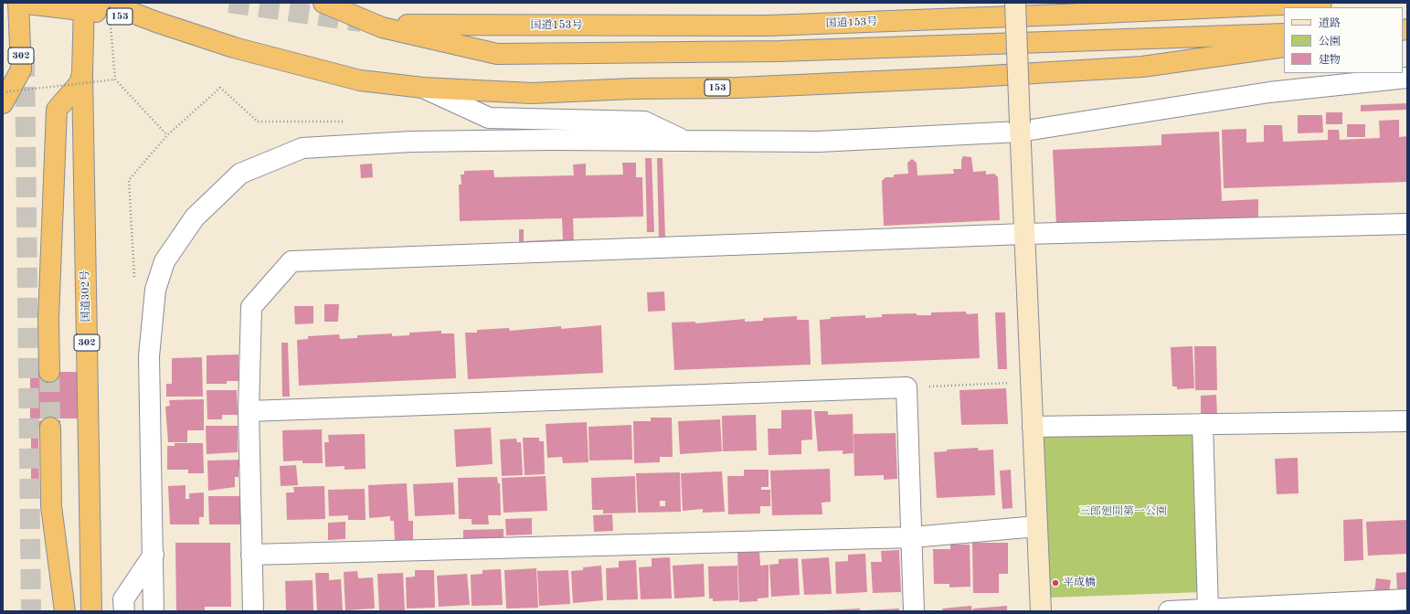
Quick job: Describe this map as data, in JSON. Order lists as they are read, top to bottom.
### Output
{
  "streets": {
    "highway": [
      "153",
      "国道153号",
      "302",
      "国道302号"
    ]
  },
  "crossings": [
    ["153", "302"],
    ["153", "国道302号"]
  ],
  "parks": ["三郎廻間第一公園"],
  "places": ["平成橋"],
  "legend": ["道路", "公園", "建物"]
}
